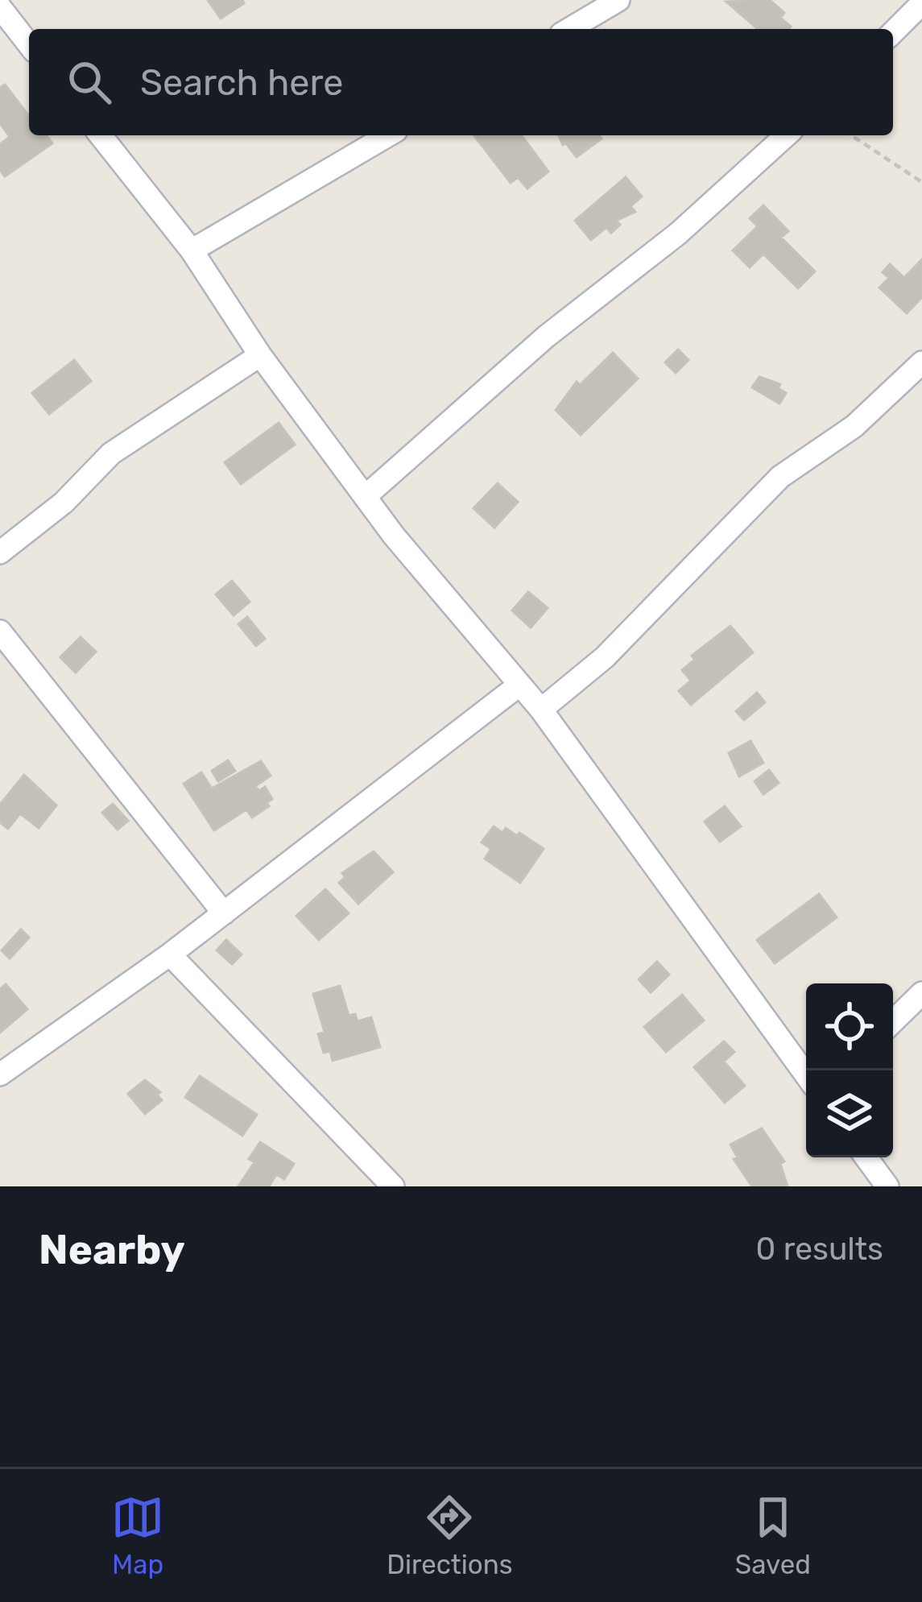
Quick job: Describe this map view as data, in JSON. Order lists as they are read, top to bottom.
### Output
{
  "page": {
    "search": "Search here",
    "heading": ["Nearby", "0 results"],
    "nav": ["Map", "Directions", "Saved"]
  }
}
